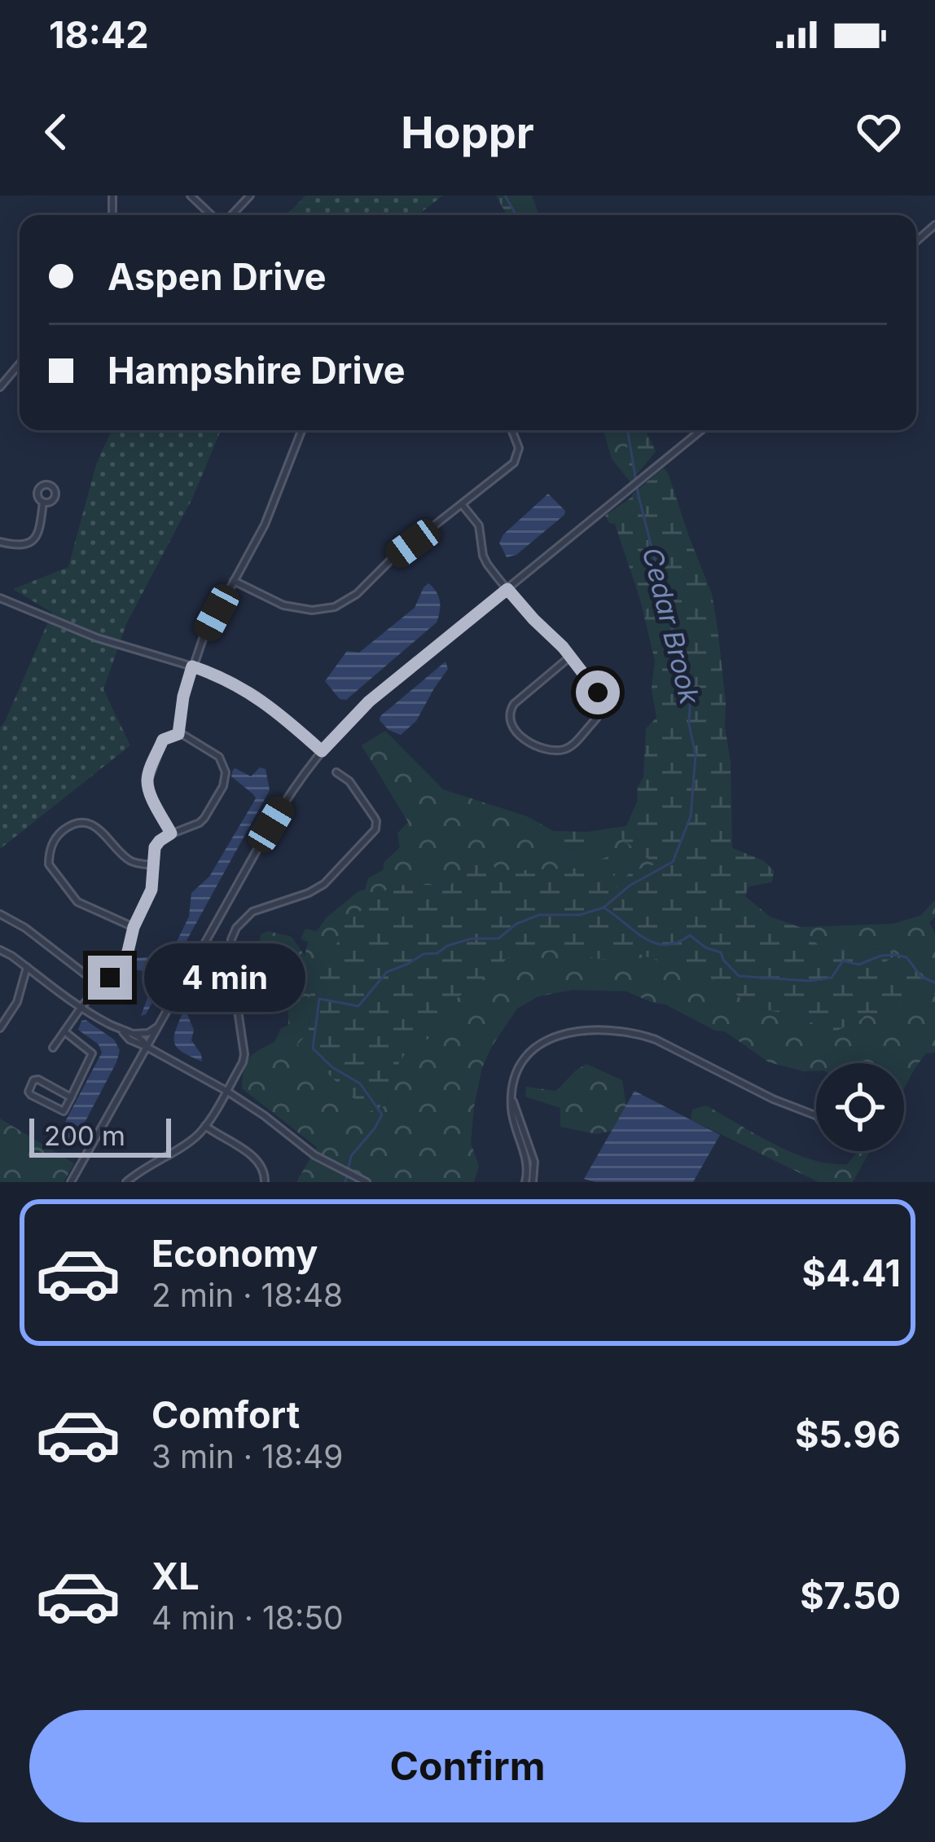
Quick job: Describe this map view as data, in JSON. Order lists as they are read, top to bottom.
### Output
{
  "water": ["Cedar Brook"],
  "scale_bar": "200 m",
  "page": {
    "status": "18:42",
    "header": "Hoppr",
    "banner": ["Aspen Drive", "Hampshire Drive"],
    "bubble": "4 min",
    "scale": "200 m",
    "list": [
      {
        "name": "Economy",
        "note": "2 min · 18:48",
        "value": "$4.41"
      },
      {
        "name": "Comfort",
        "note": "3 min · 18:49",
        "value": "$5.96"
      },
      {
        "name": "XL",
        "note": "4 min · 18:50",
        "value": "$7.50"
      }
    ],
    "buttons": "Confirm"
  }
}
